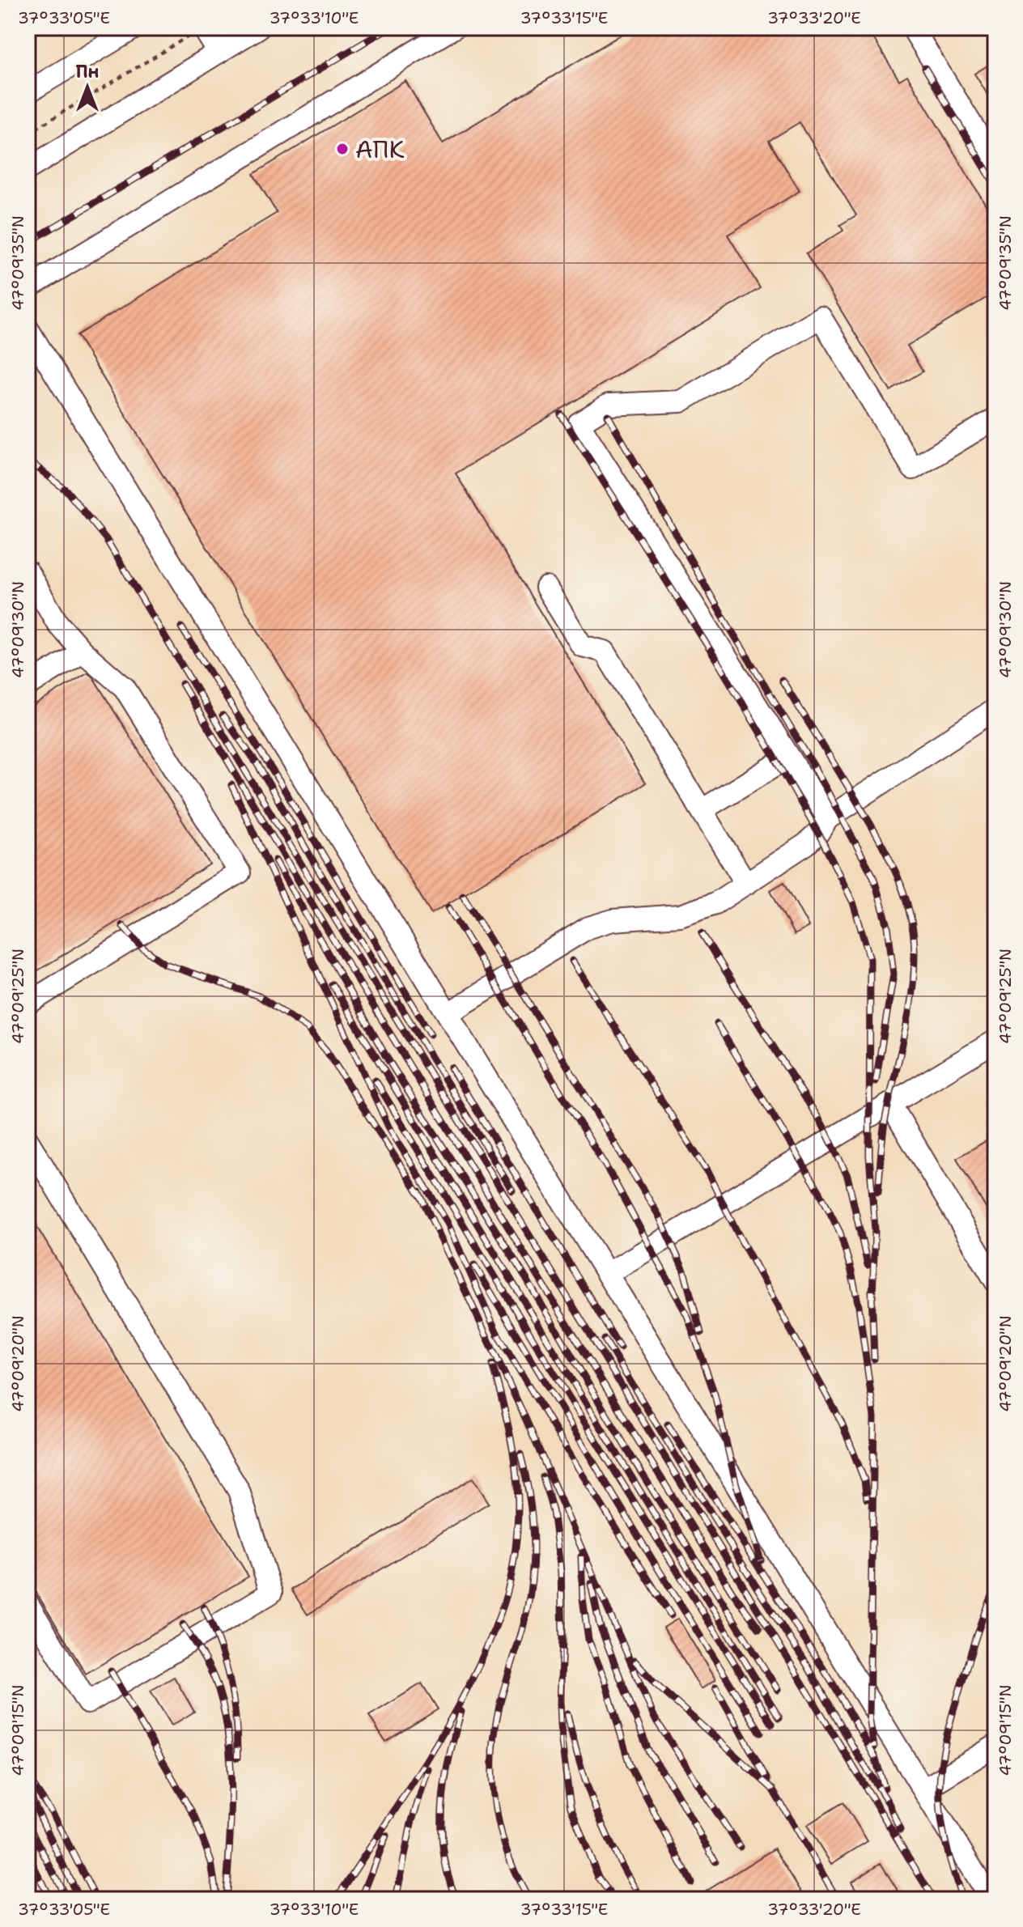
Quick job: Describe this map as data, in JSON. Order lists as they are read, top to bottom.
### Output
{
  "places": ["АПК"],
  "north": "top",
  "coordinates": [
    "37°33'05\"E",
    "37°33'10\"E",
    "37°33'15\"E",
    "37°33'20\"E",
    "47°09'35\"N",
    "47°09'30\"N",
    "47°09'25\"N",
    "47°09'20\"N",
    "47°09'15\"N"
  ]
}
